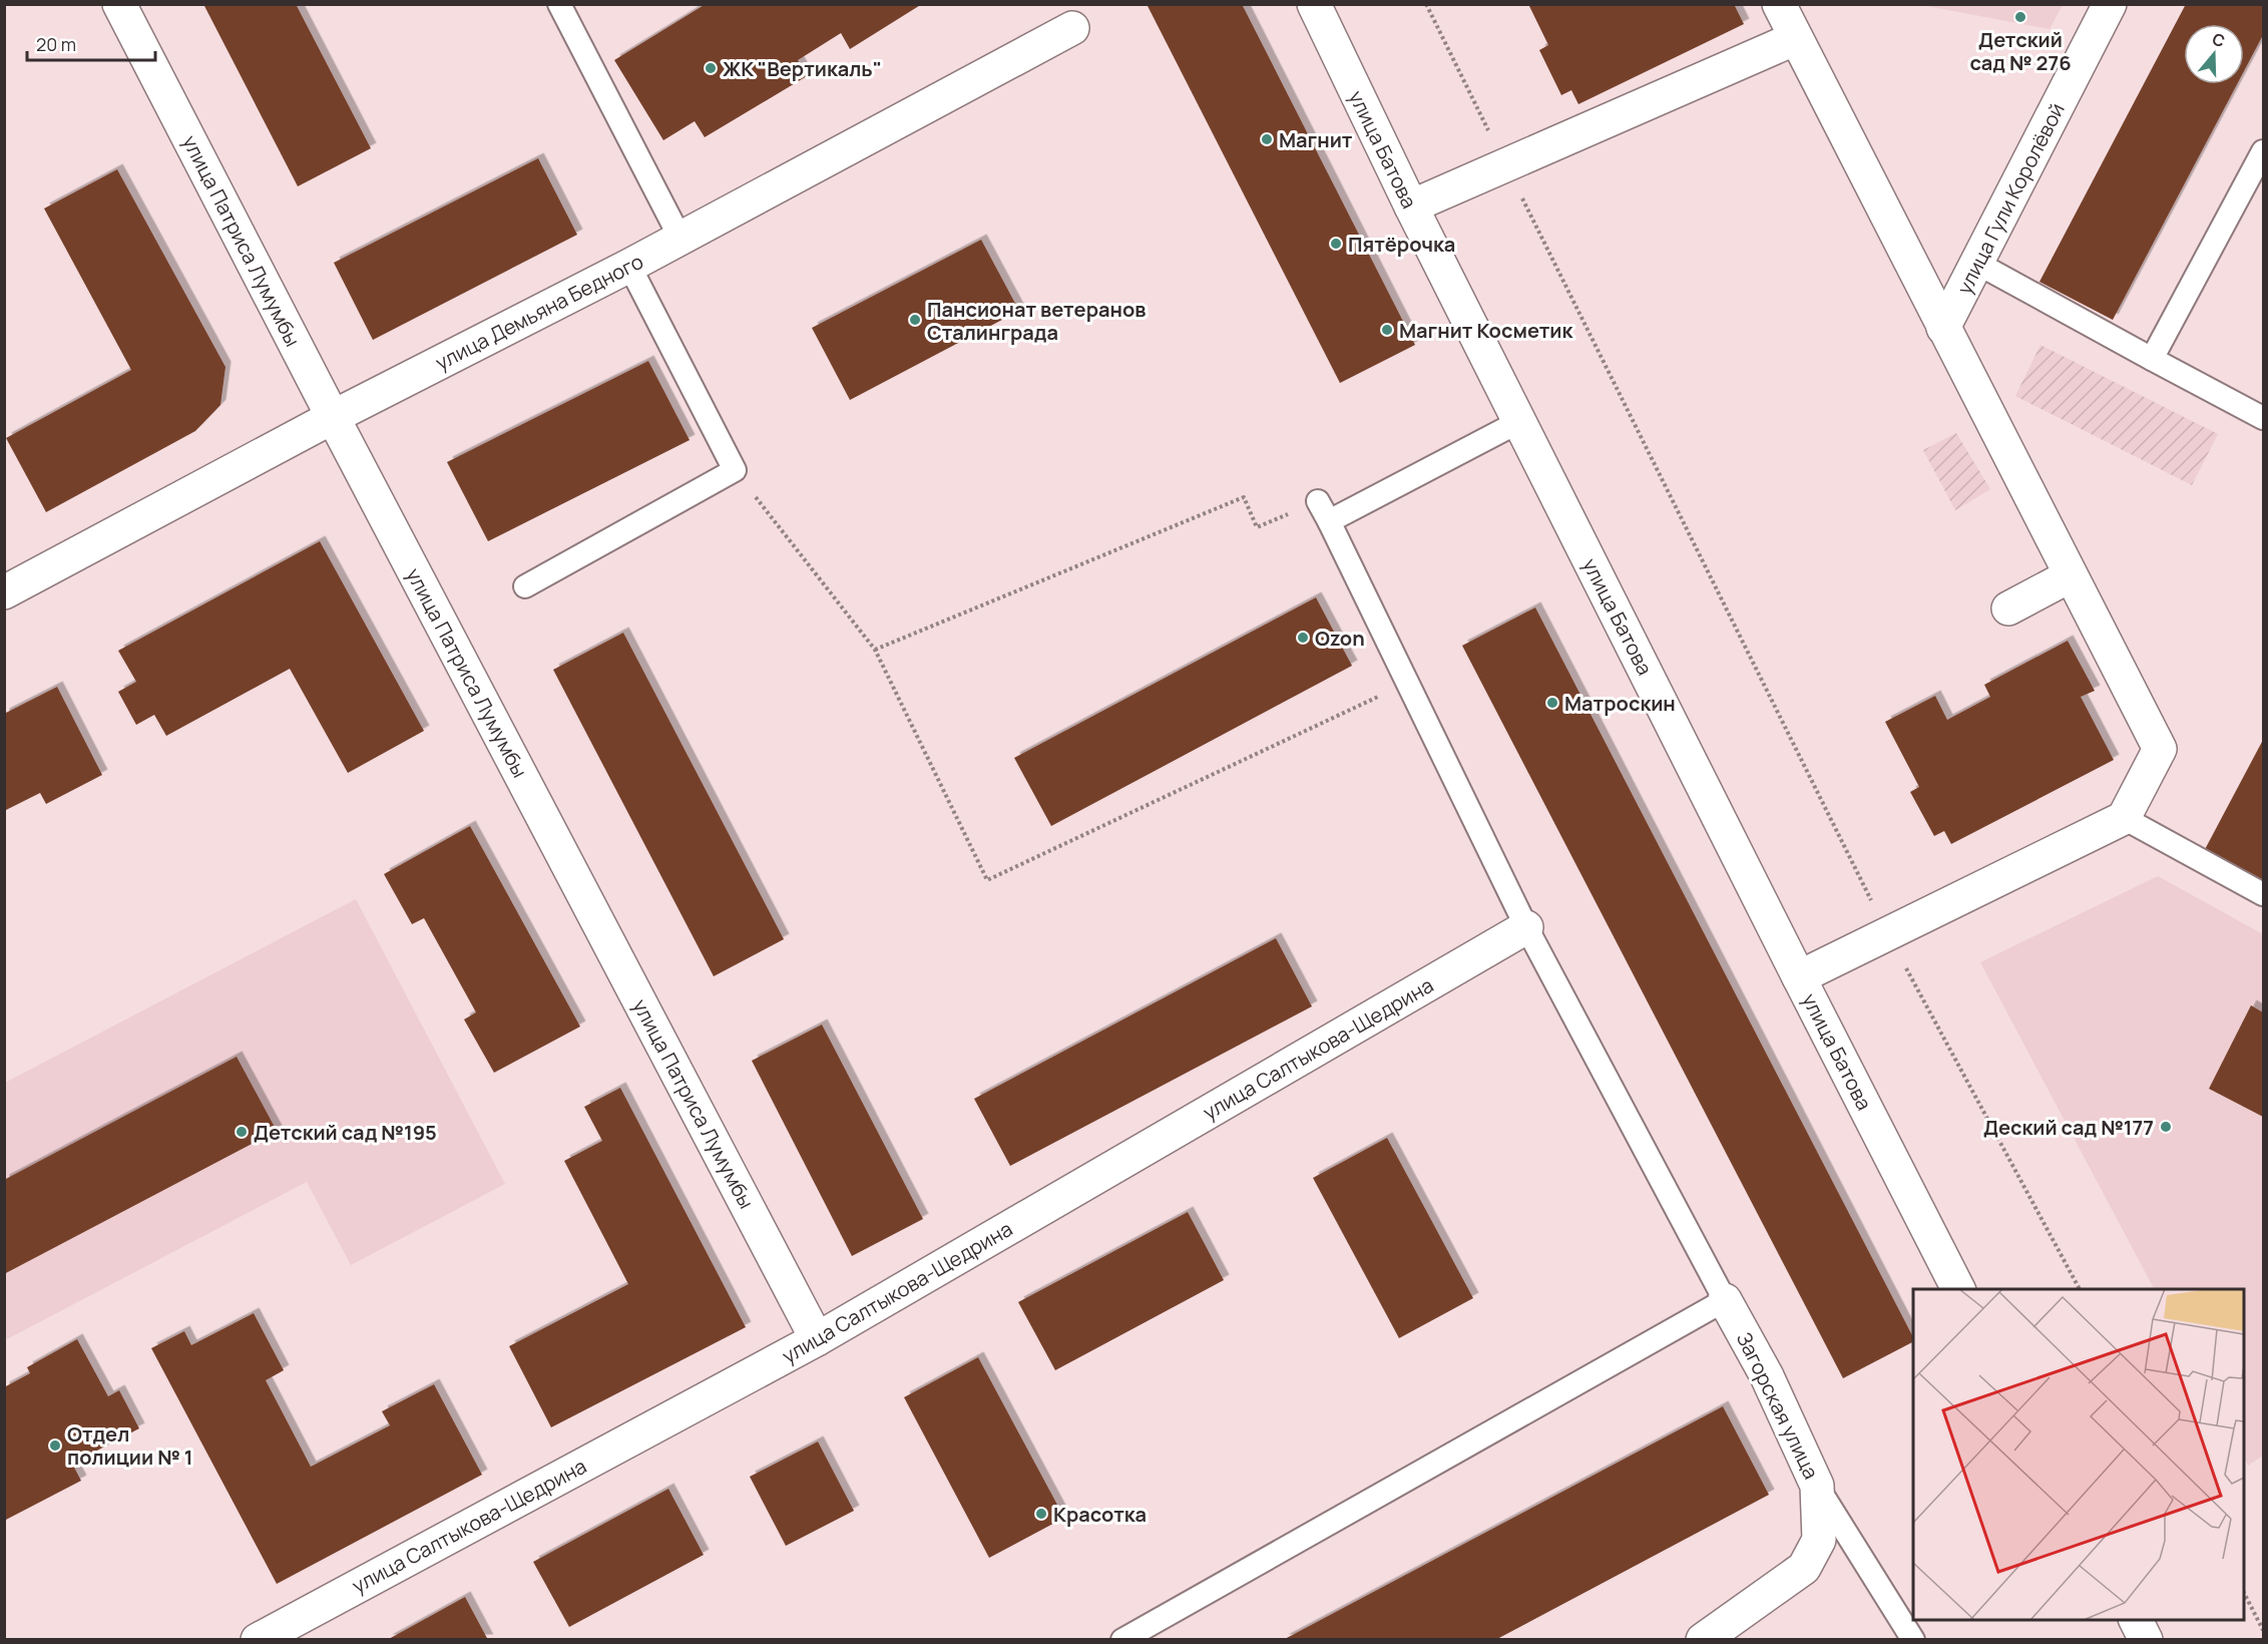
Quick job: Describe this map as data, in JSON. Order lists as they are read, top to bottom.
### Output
{
  "streets": {
    "street": [
      "улица Батова",
      "улица Гули Королёвой",
      "улица Патриса Лумумбы",
      "улица Демьяна Бедного",
      "улица Салтыкова-Щедрина",
      "Загорская улица"
    ]
  },
  "crossings": [
    ["улица Патриса Лумумбы", "улица Демьяна Бедного"],
    ["улица Патриса Лумумбы", "улица Салтыкова-Щедрина"]
  ],
  "places": [
    "Детский сад № 276",
    "ЖК \"Вертикаль\"",
    "Магнит",
    "Пятёрочка",
    "Пансионат ветеранов Сталинграда",
    "Магнит Косметик",
    "Ozon",
    "Матроскин",
    "Деский сад №177",
    "Детский сад №195",
    "Отдел полиции № 1",
    "Красотка"
  ],
  "scale_bar": "20 m",
  "north": "top"
}
